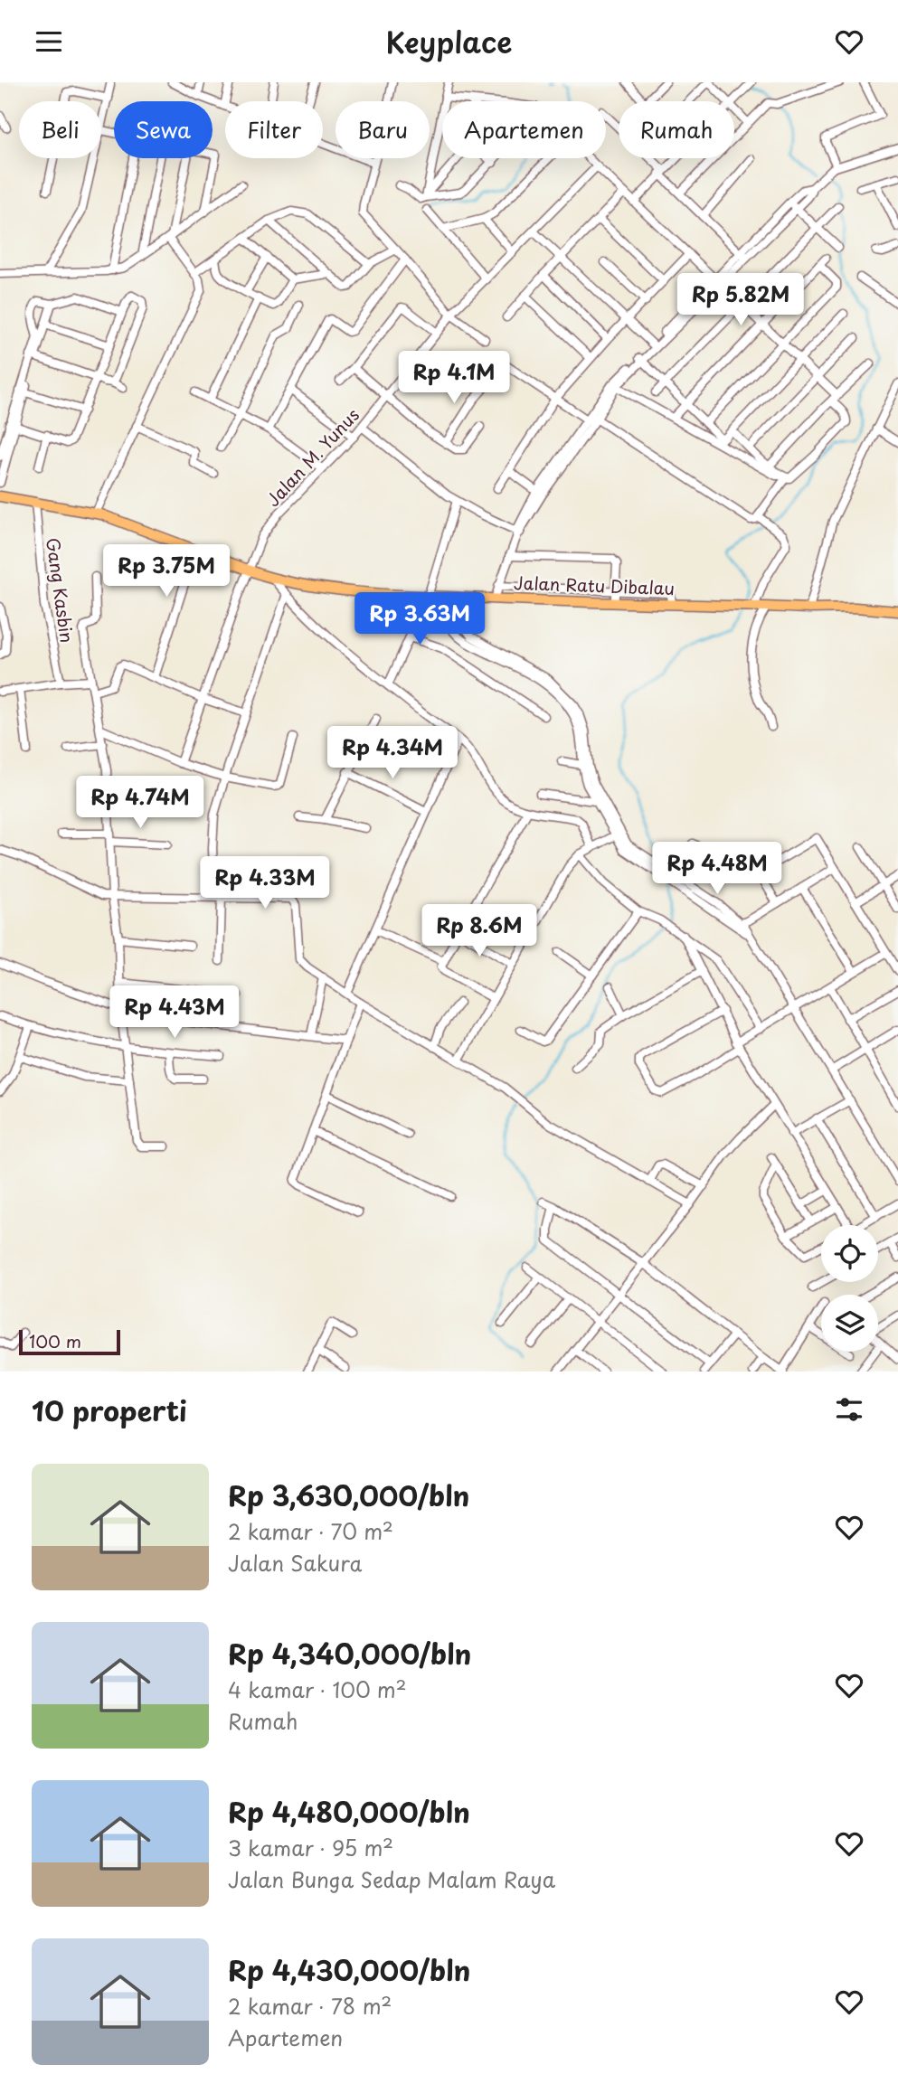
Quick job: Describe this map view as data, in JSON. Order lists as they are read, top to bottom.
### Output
{
  "streets": {
    "main road": ["Jalan Ratu Dibalau"],
    "street": ["Jalan M. Yunus", "Gang Kasbin"]
  },
  "crossings": [
    ["Jalan M. Yunus", "Jalan Ratu Dibalau"],
    ["Jalan Ratu Dibalau", "Gang Kasbin"]
  ],
  "scale_bar": "100 m",
  "page": {
    "header": "Keyplace",
    "chip": [
      "Beli",
      "Sewa",
      "Filter",
      "Baru",
      "Apartemen",
      "Rumah"
    ],
    "price": [
      "Rp 5.82M",
      "Rp 4.1M",
      "Rp 3.75M",
      "Rp 3.63M",
      "Rp 4.34M",
      "Rp 4.74M",
      "Rp 4.48M",
      "Rp 4.33M",
      "Rp 8.6M",
      "Rp 4.43M"
    ],
    "scale": "100 m",
    "heading": "10 properti",
    "list": [
      {
        "name": "Rp 3,630,000/bln",
        "note": "2 kamar · 70 m² · Jalan Sakura"
      },
      {
        "name": "Rp 4,340,000/bln",
        "note": "4 kamar · 100 m² · Rumah"
      },
      {
        "name": "Rp 4,480,000/bln",
        "note": "3 kamar · 95 m² · Jalan Bunga Sedap Malam Raya"
      },
      {
        "name": "Rp 4,430,000/bln",
        "note": "2 kamar · 78 m² · Apartemen"
      }
    ]
  }
}
